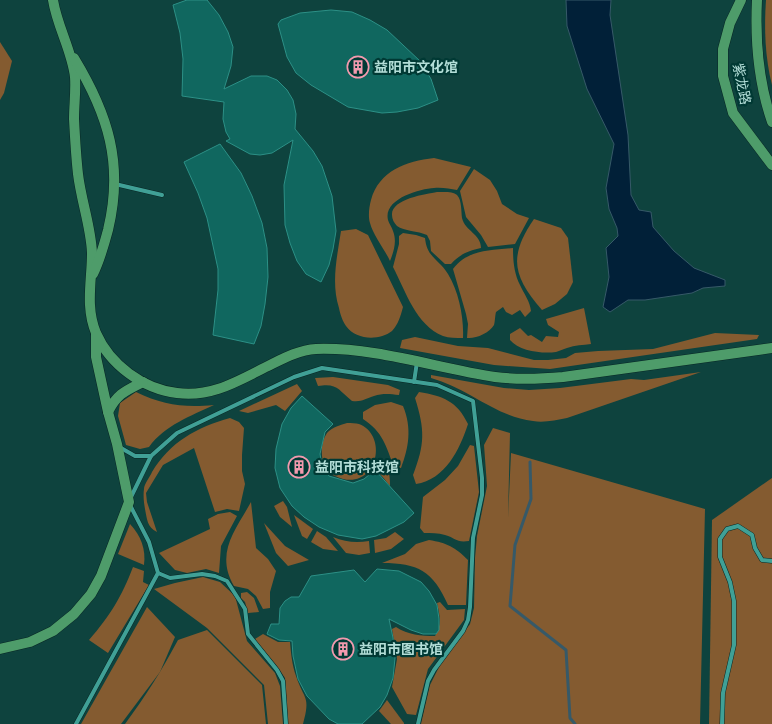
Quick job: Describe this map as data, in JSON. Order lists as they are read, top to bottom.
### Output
{
  "streets": {
    "street": ["紫龙路"]
  },
  "places": {
    "building": ["益阳市文化馆", "益阳市科技馆", "益阳市图书馆"]
  }
}
